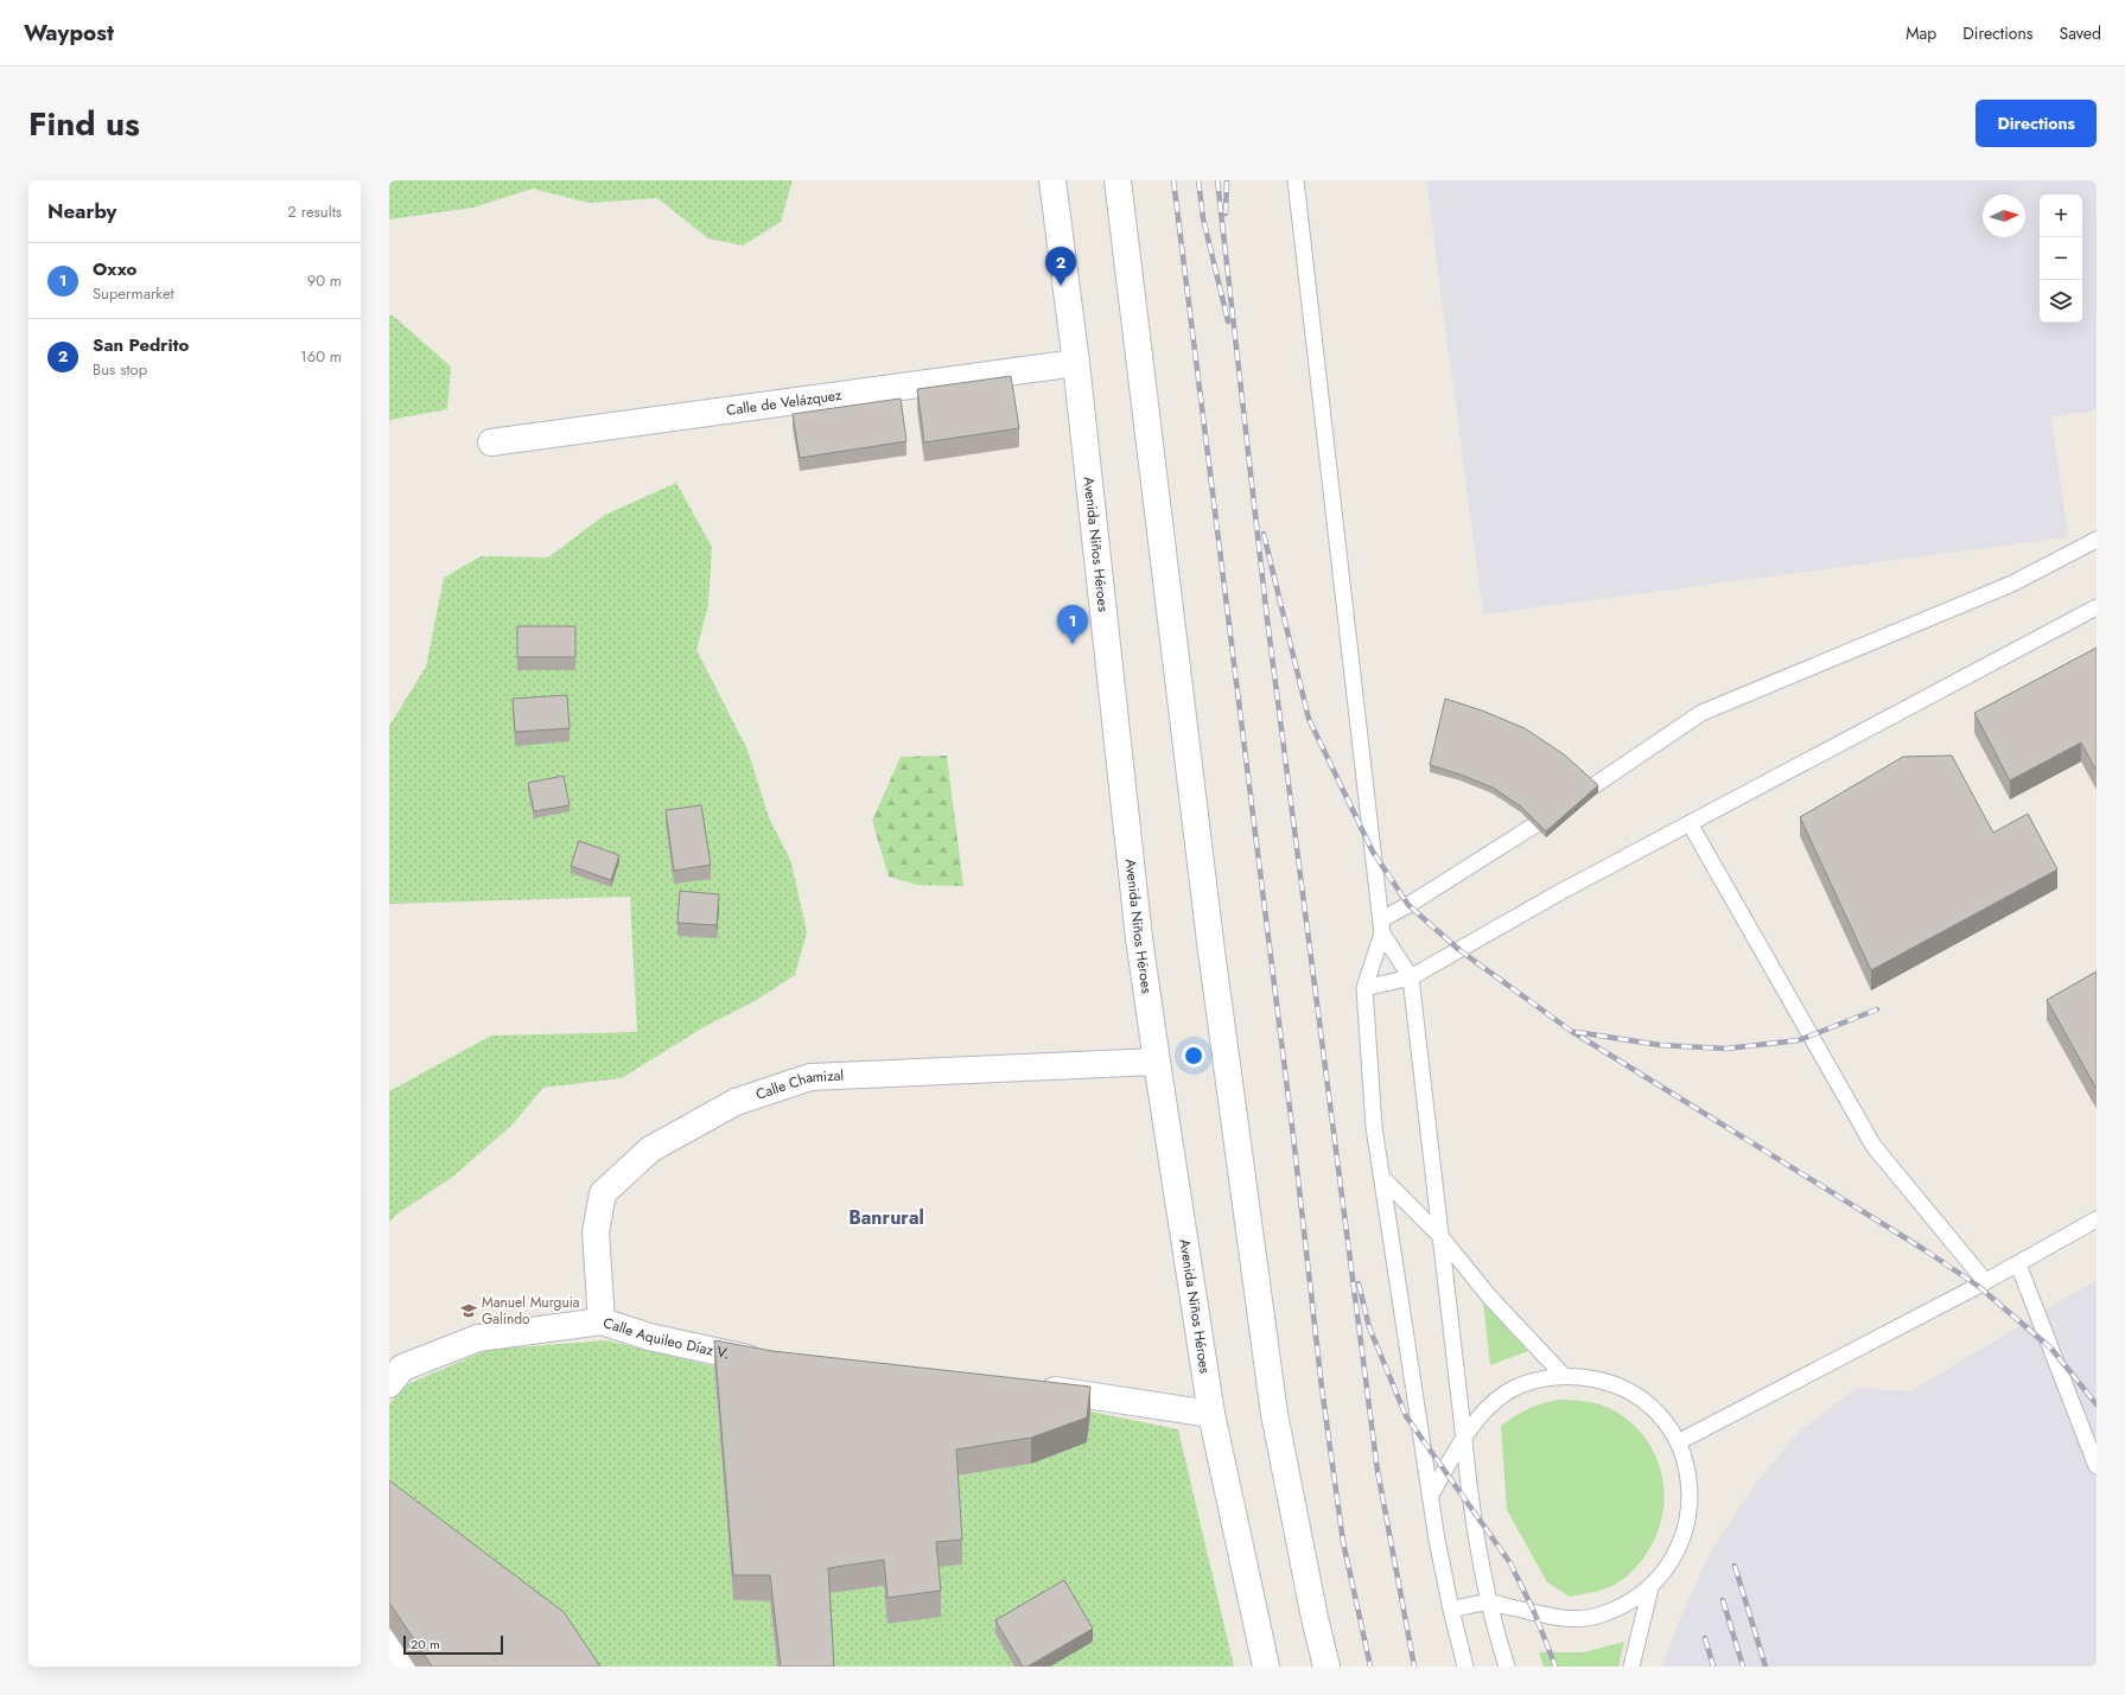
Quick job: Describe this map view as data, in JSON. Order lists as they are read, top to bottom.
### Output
{
  "streets": {
    "main road": [
      "Calle de Velázquez",
      "Avenida Niños Héroes",
      "Calle Chamizal",
      "Calle Aquileo Díaz V."
    ]
  },
  "crossings": [
    ["Calle de Velázquez", "Avenida Niños Héroes"],
    ["Avenida Niños Héroes", "Calle Chamizal"],
    ["Calle Chamizal", "Calle Aquileo Díaz V."]
  ],
  "districts": ["Banrural"],
  "places": {
    "school or university": ["Manuel Murguia Galindo"]
  },
  "scale_bar": "20 m",
  "north": "right",
  "page": {
    "header": "Waypost",
    "nav": ["Map", "Directions", "Saved"],
    "title": "Find us",
    "buttons": "Directions",
    "heading": ["Nearby", "2 results"],
    "map_buttons": ["+", "−"],
    "list": [
      {
        "mark": "1",
        "name": "Oxxo",
        "note": "Supermarket",
        "value": "90 m"
      },
      {
        "mark": "2",
        "name": "San Pedrito",
        "note": "Bus stop",
        "value": "160 m"
      }
    ],
    "pins": ["2", "1"],
    "scale": "20 m"
  }
}
